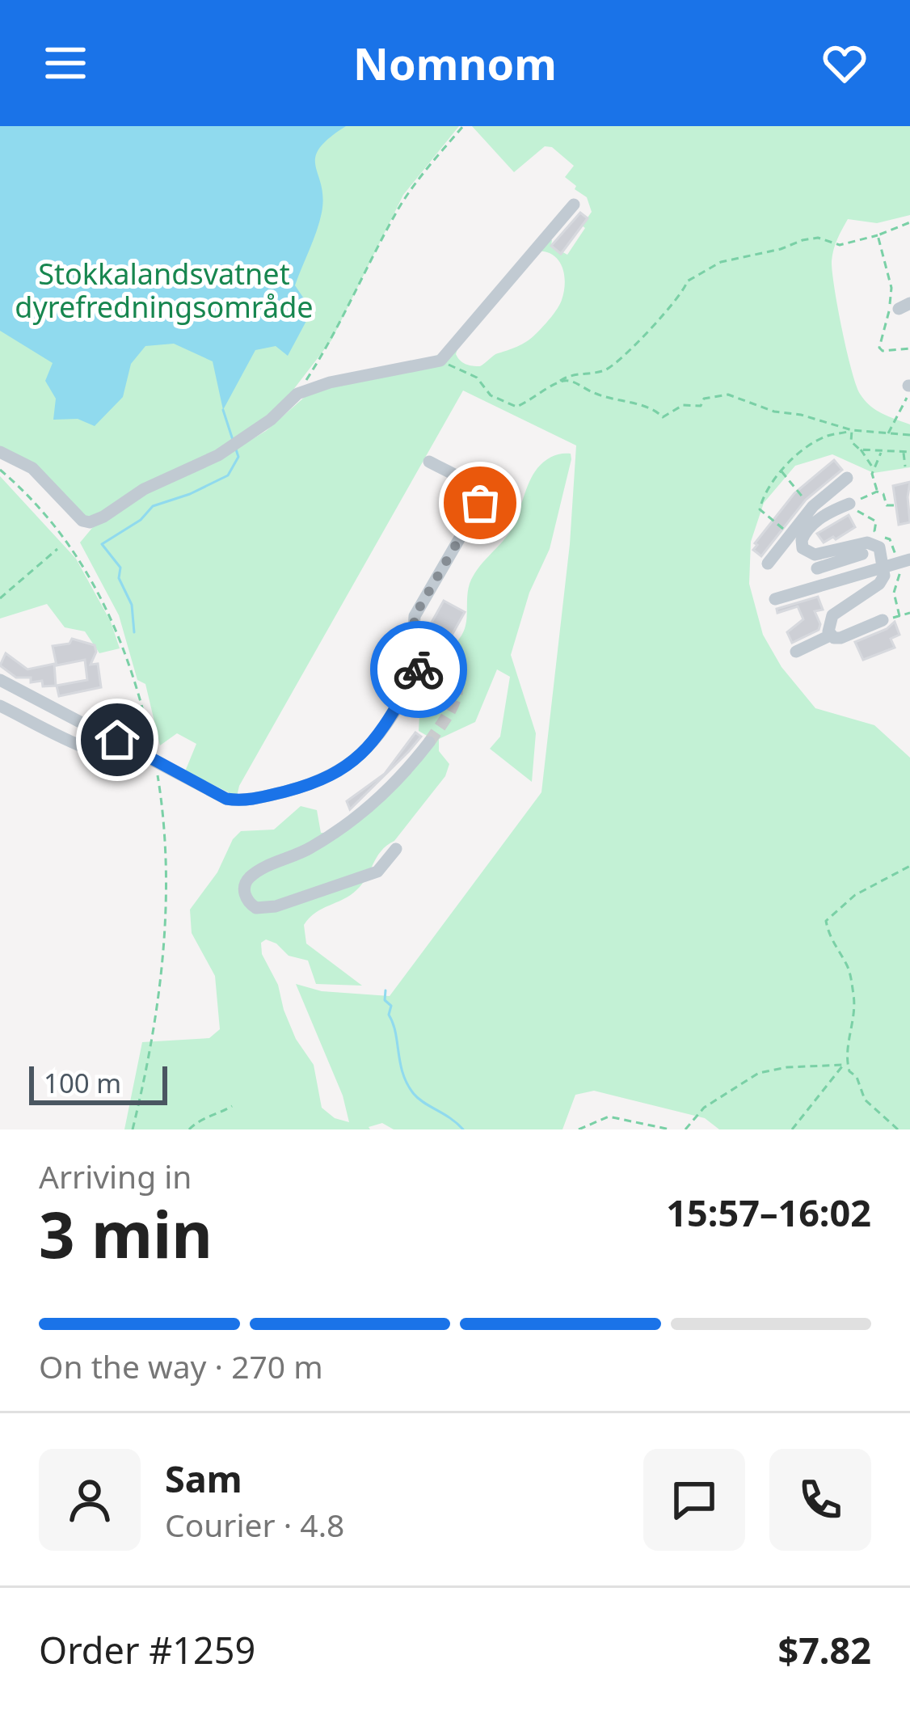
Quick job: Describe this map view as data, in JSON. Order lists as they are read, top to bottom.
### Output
{
  "parks": ["Stokkalandsvatnet dyrefredningsområde"],
  "scale_bar": "100 m",
  "page": {
    "header": "Nomnom",
    "scale": "100 m",
    "heading": ["3 min", "Arriving in", "15:57–16:02"],
    "panel": [
      "Sam",
      "Courier · 4.8",
      "Order #1259",
      "$7.82"
    ],
    "bar": "On the way · 270 m"
  }
}
